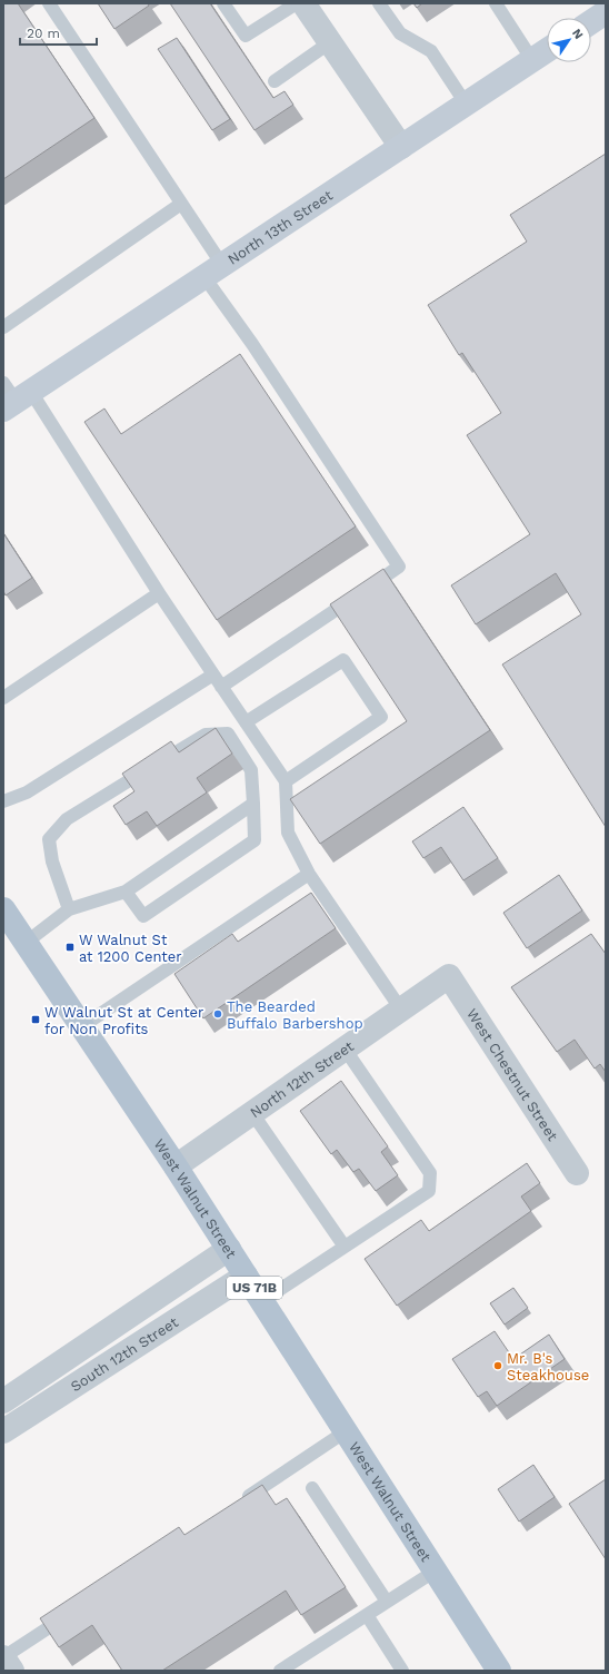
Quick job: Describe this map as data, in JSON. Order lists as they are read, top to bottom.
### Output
{
  "streets": {
    "main road": ["North 13th Street", "West Walnut Street", "US 71B"],
    "street": ["West Chestnut Street", "North 12th Street", "South 12th Street"]
  },
  "crossings": [
    ["West Chestnut Street", "North 12th Street"],
    ["North 12th Street", "West Walnut Street"],
    ["West Walnut Street", "South 12th Street"]
  ],
  "places": {
    "transit": ["W Walnut St at 1200 Center", "W Walnut St at Center for Non Profits"],
    "other": ["The Bearded Buffalo Barbershop", "Mr. B's Steakhouse"]
  },
  "scale_bar": "20 m",
  "north": "top right"
}
